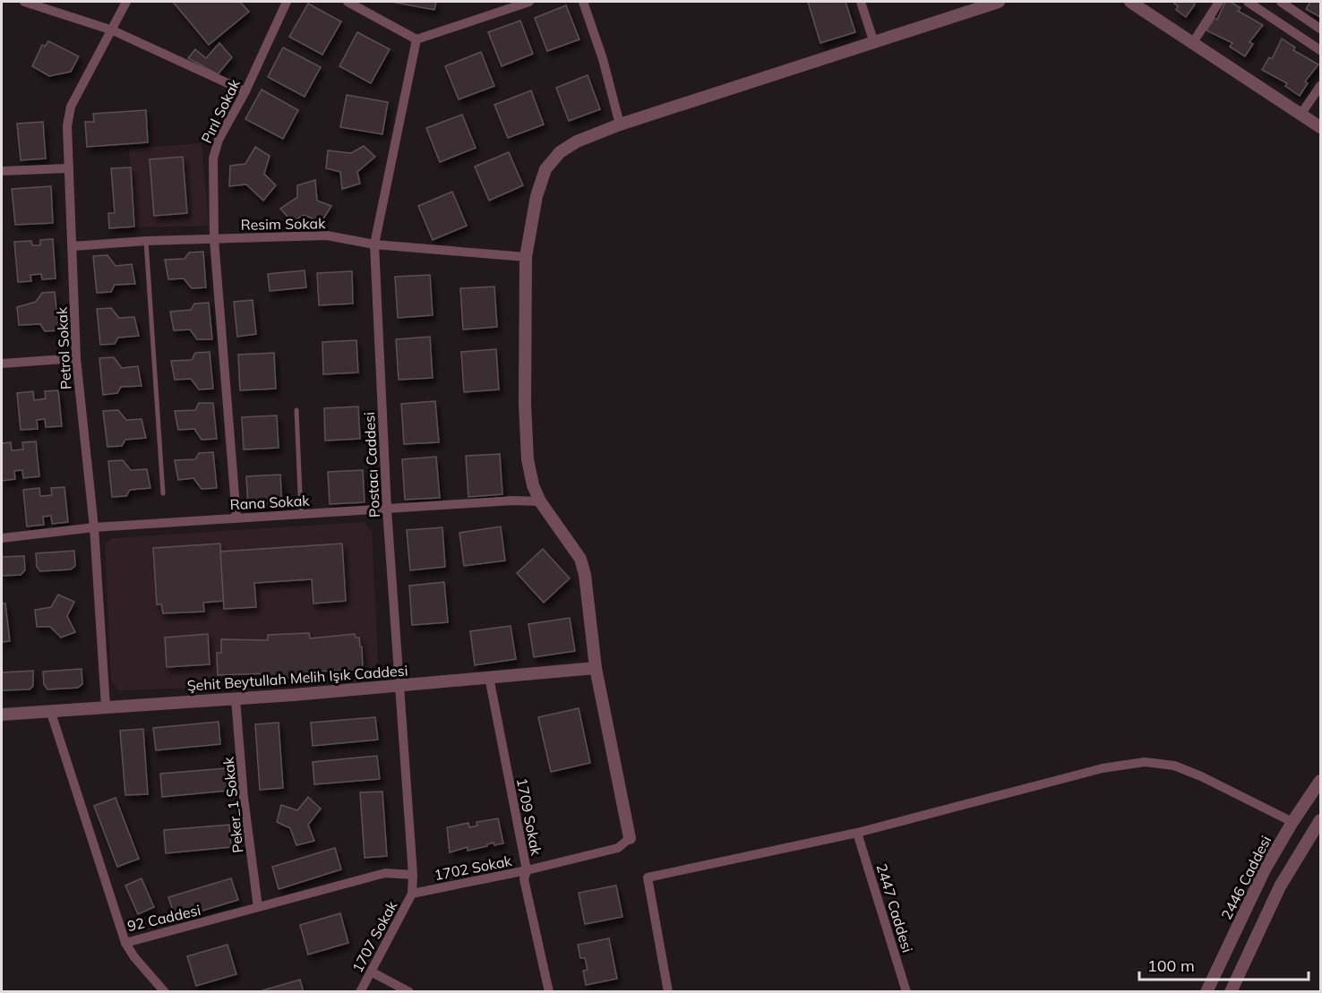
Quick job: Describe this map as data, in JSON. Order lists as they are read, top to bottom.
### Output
{
  "streets": {
    "street": [
      "Pırıl Sokak",
      "Resim Sokak",
      "Petrol Sokak",
      "Postacı Caddesi",
      "Rana Sokak",
      "Şehit Beytullah Melih Işık Caddesi",
      "Peker_1 Sokak",
      "1709 Sokak",
      "1702 Sokak",
      "2446 Caddesi",
      "2447 Caddesi",
      "92 Caddesi",
      "1707 Sokak"
    ]
  },
  "crossings": [
    ["Pırıl Sokak", "Resim Sokak"],
    ["Pırıl Sokak", "Rana Sokak"],
    ["Resim Sokak", "Petrol Sokak"],
    ["Resim Sokak", "Postacı Caddesi"],
    ["Petrol Sokak", "Rana Sokak"],
    ["Petrol Sokak", "Şehit Beytullah Melih Işık Caddesi"],
    ["Postacı Caddesi", "Rana Sokak"],
    ["Postacı Caddesi", "Şehit Beytullah Melih Işık Caddesi"],
    ["Postacı Caddesi", "1702 Sokak"],
    ["Postacı Caddesi", "92 Caddesi"],
    ["Postacı Caddesi", "1707 Sokak"],
    ["Şehit Beytullah Melih Işık Caddesi", "Peker_1 Sokak"],
    ["Şehit Beytullah Melih Işık Caddesi", "1709 Sokak"],
    ["Şehit Beytullah Melih Işık Caddesi", "92 Caddesi"],
    ["Peker_1 Sokak", "92 Caddesi"],
    ["1709 Sokak", "1702 Sokak"],
    ["1702 Sokak", "1707 Sokak"]
  ],
  "scale_bar": "100 m"
}
